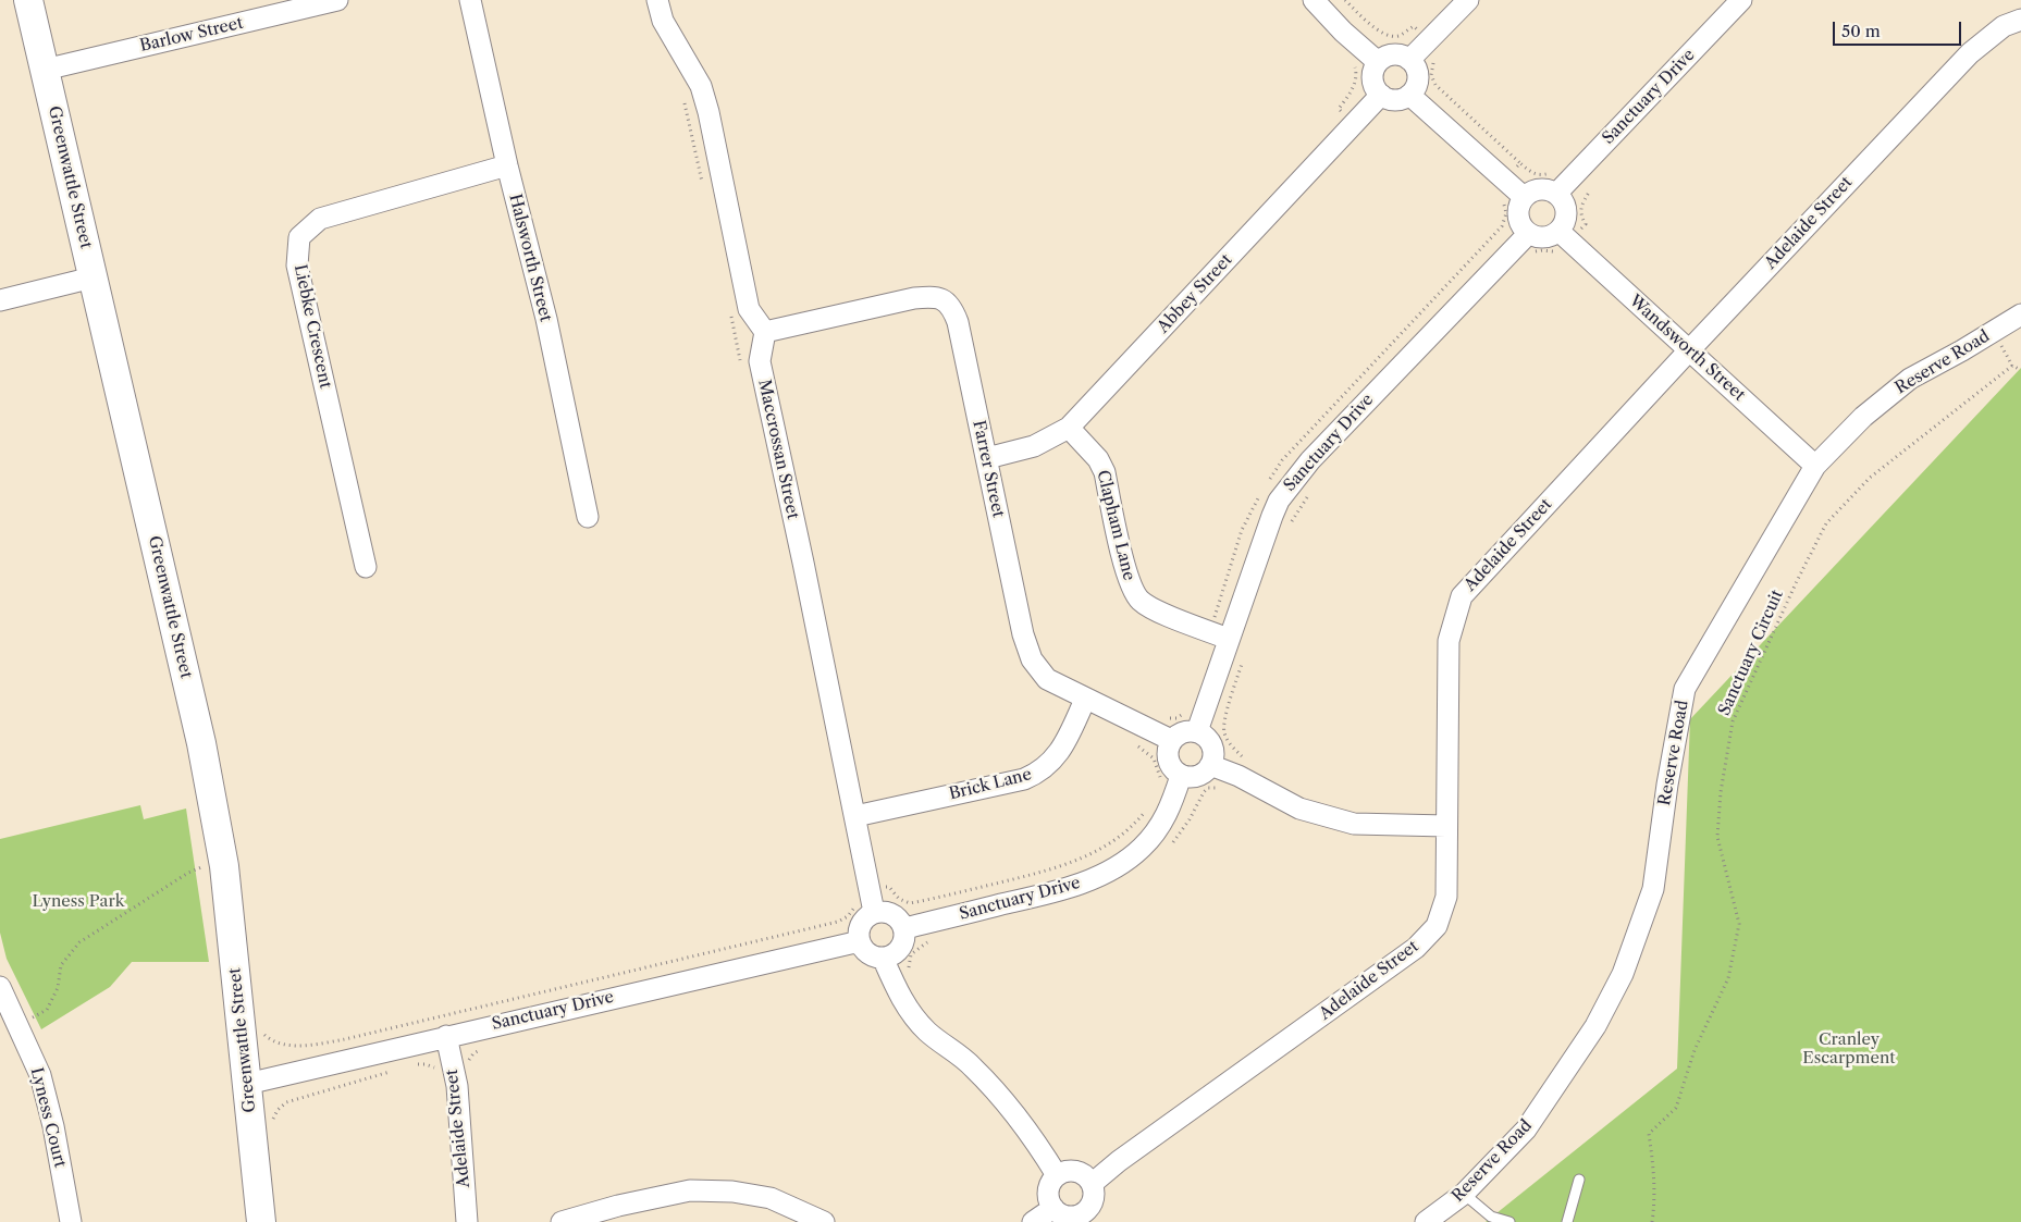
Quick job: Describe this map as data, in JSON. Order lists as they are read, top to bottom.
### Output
{
  "streets": {
    "main road": ["Greenwattle Street"],
    "street": [
      "Barlow Street",
      "Sanctuary Drive",
      "Adelaide Street",
      "Halsworth Street",
      "Abbey Street",
      "Liebke Crescent",
      "Wandsworth Street",
      "Reserve Road",
      "Maccrossan Street",
      "Farrer Street",
      "Clapham Lane",
      "Brick Lane",
      "Lyness Court"
    ],
    "path": ["Sanctuary Circuit"]
  },
  "crossings": [
    ["Barlow Street", "Greenwattle Street"],
    ["Sanctuary Drive", "Greenwattle Street"],
    ["Sanctuary Drive", "Adelaide Street"],
    ["Sanctuary Drive", "Wandsworth Street"],
    ["Sanctuary Drive", "Maccrossan Street"],
    ["Sanctuary Drive", "Farrer Street"],
    ["Sanctuary Drive", "Clapham Lane"],
    ["Adelaide Street", "Wandsworth Street"],
    ["Halsworth Street", "Liebke Crescent"],
    ["Abbey Street", "Farrer Street"],
    ["Abbey Street", "Clapham Lane"],
    ["Wandsworth Street", "Reserve Road"],
    ["Maccrossan Street", "Farrer Street"],
    ["Maccrossan Street", "Brick Lane"],
    ["Farrer Street", "Brick Lane"]
  ],
  "parks": ["Lyness Park", "Cranley Escarpment"],
  "scale_bar": "50 m"
}
